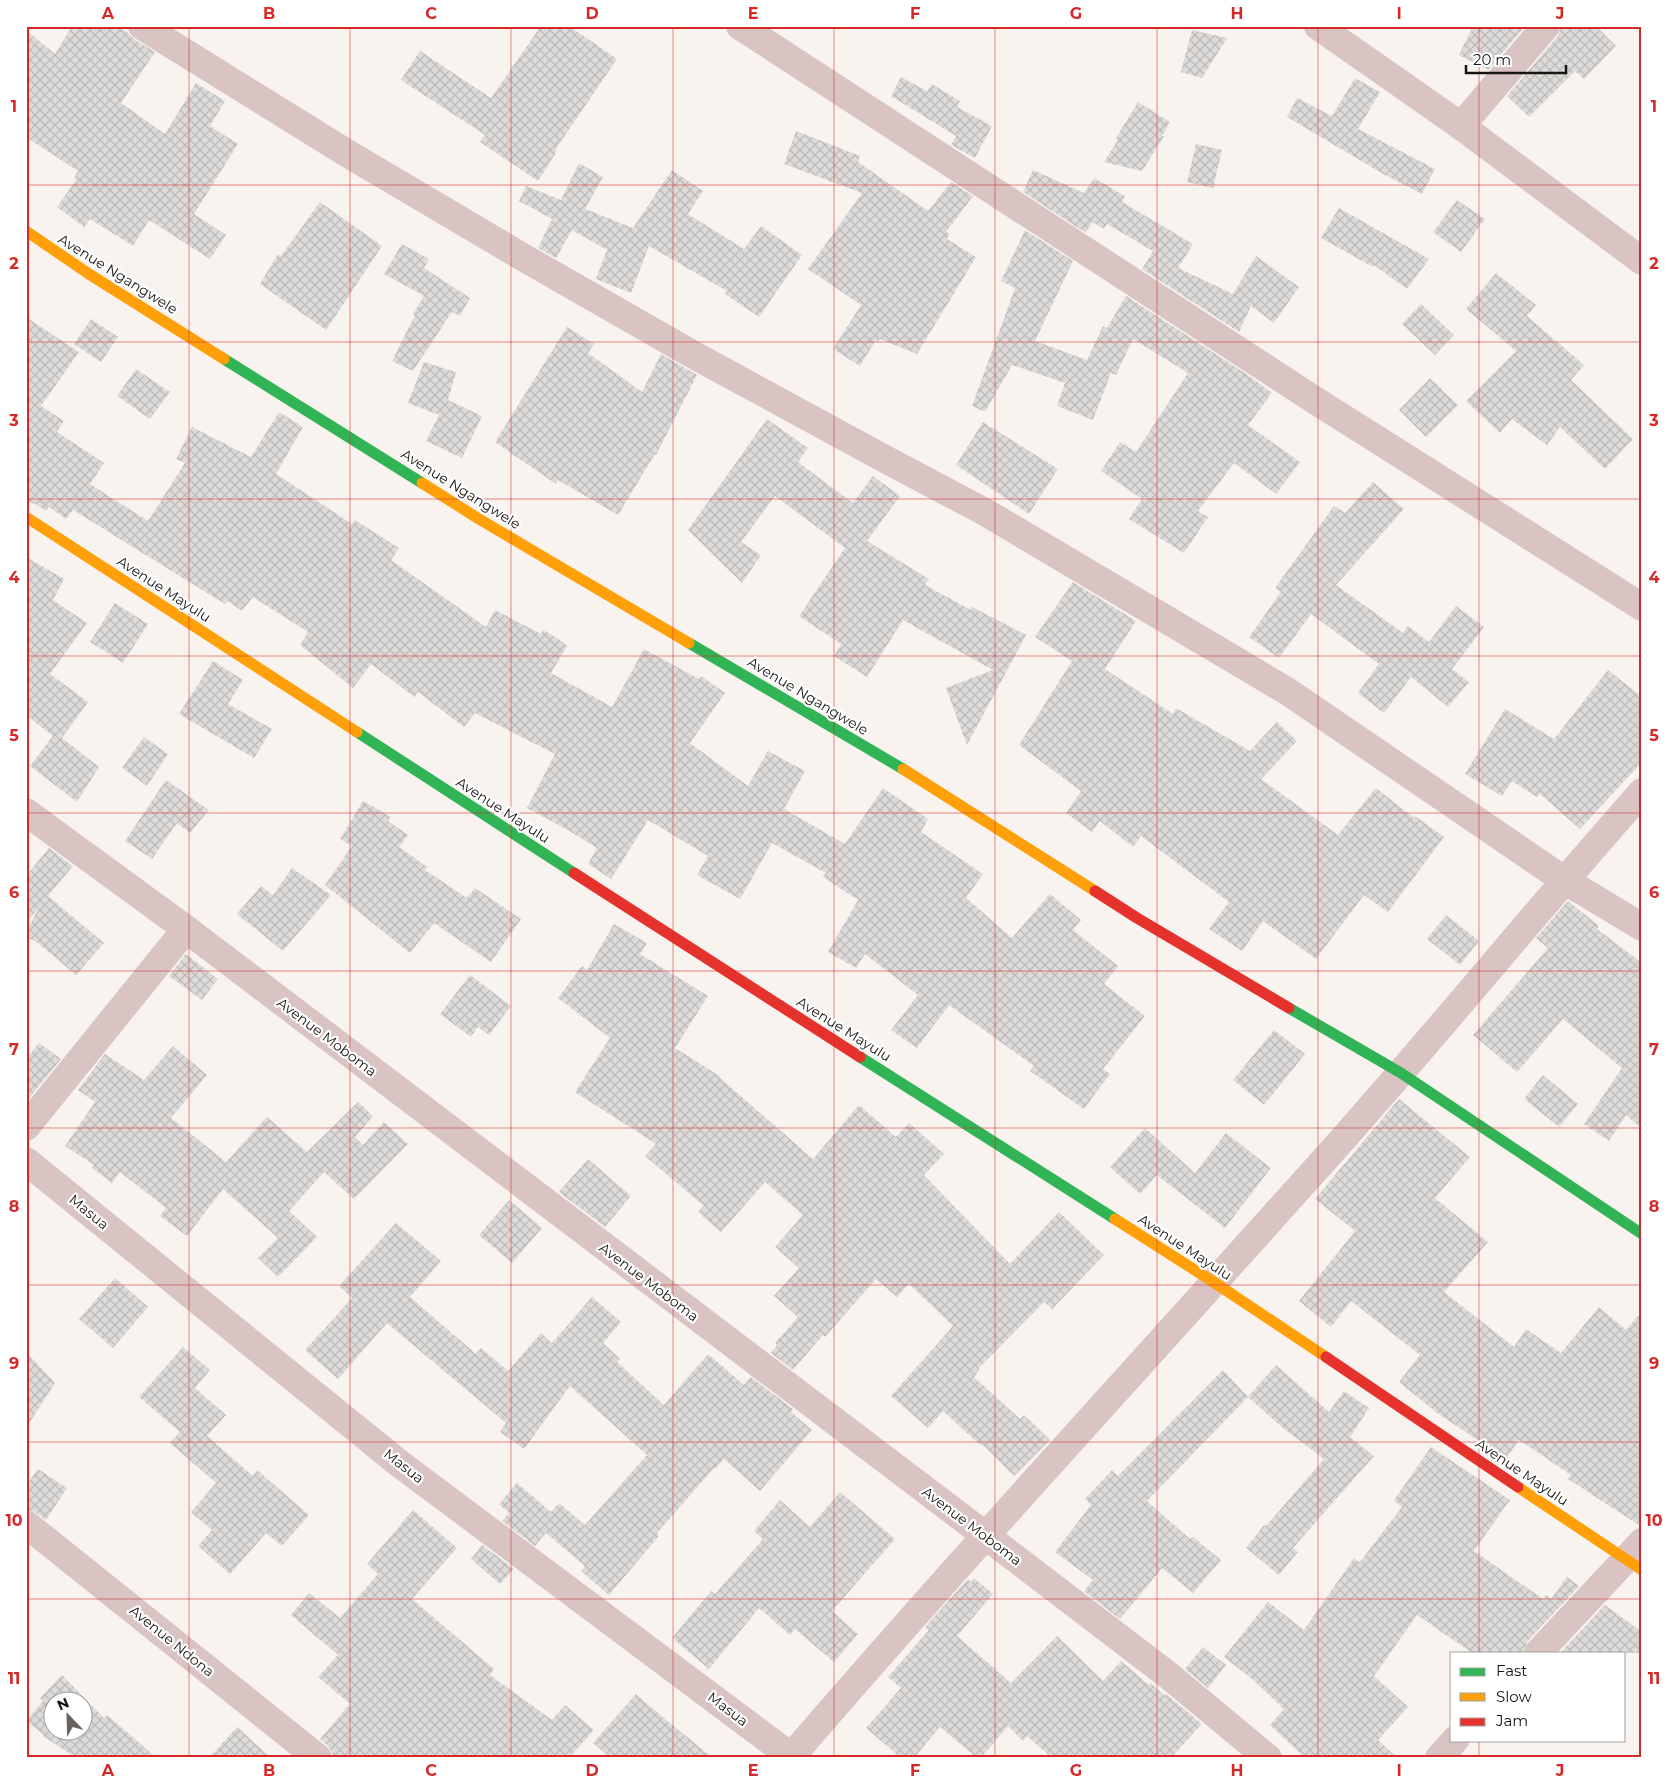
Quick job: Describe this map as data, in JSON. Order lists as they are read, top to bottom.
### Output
{
  "streets": {
    "street": [
      "Avenue Ngangwele",
      "Avenue Mayulu",
      "Avenue Moboma",
      "Masua",
      "Avenue Ndona"
    ]
  },
  "legend": ["Fast", "Slow", "Jam"],
  "scale_bar": "20 m",
  "north": "top left",
  "grid": {
    "columns": [
      "A",
      "B",
      "C",
      "D",
      "E",
      "F",
      "G",
      "H",
      "I",
      "J"
    ],
    "rows": [
      "1",
      "2",
      "3",
      "4",
      "5",
      "6",
      "7",
      "8",
      "9",
      "10",
      "11"
    ]
  }
}
